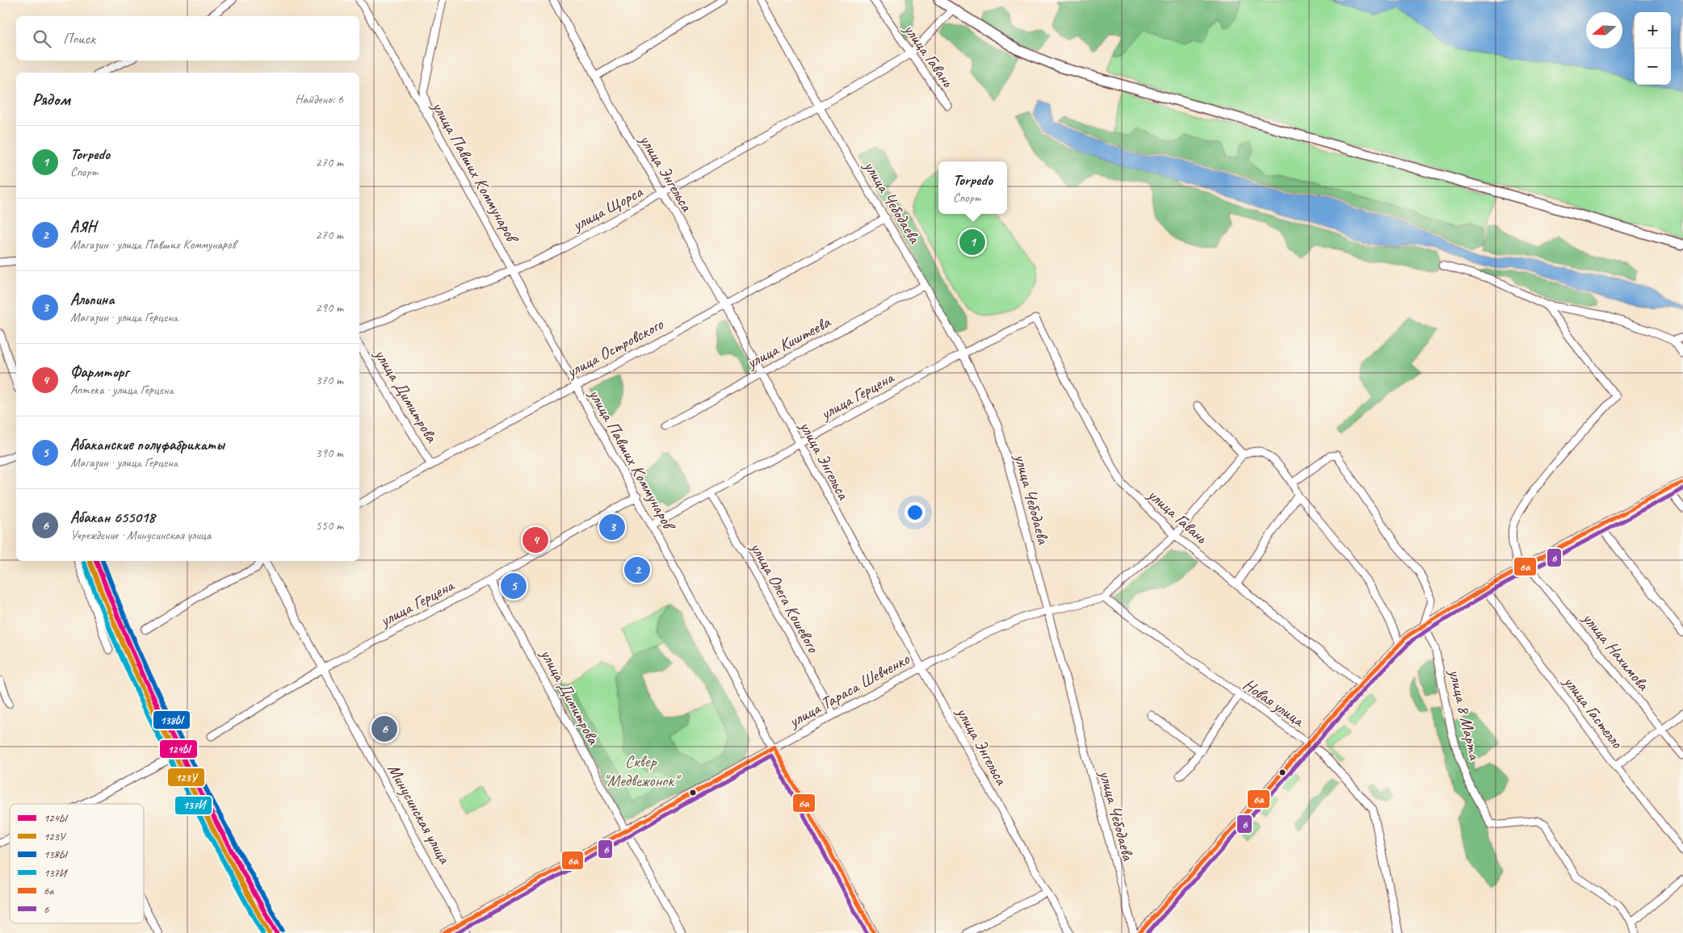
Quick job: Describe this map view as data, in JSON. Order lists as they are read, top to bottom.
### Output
{
  "streets": {
    "street": [
      "улица Гавань",
      "улица Павших Коммунаров",
      "улица Энгельса",
      "улица Чебодаева",
      "улица Щорса",
      "улица Киштеева",
      "улица Островского",
      "улица Димитрова",
      "улица Герцена",
      "улица Олега Кошевого",
      "улица Нахимова",
      "улица Тараса Шевченко",
      "Новая улица",
      "улица Гастелло",
      "улица 8 Марта",
      "Минусинская улица"
    ]
  },
  "crossings": [
    ["улица Гавань", "улица Щорса"],
    ["улица Гавань", "улица Герцена"],
    ["улица Гавань", "улица Тараса Шевченко"],
    ["улица Павших Коммунаров", "улица Щорса"],
    ["улица Павших Коммунаров", "улица Островского"],
    ["улица Павших Коммунаров", "улица Герцена"],
    ["улица Павших Коммунаров", "улица Тараса Шевченко"],
    ["улица Энгельса", "улица Щорса"],
    ["улица Энгельса", "улица Киштеева"],
    ["улица Энгельса", "улица Островского"],
    ["улица Энгельса", "улица Герцена"],
    ["улица Энгельса", "улица Тараса Шевченко"],
    ["улица Чебодаева", "улица Щорса"],
    ["улица Чебодаева", "улица Киштеева"],
    ["улица Чебодаева", "улица Островского"],
    ["улица Чебодаева", "улица Герцена"],
    ["улица Чебодаева", "улица Тараса Шевченко"],
    ["улица Островского", "улица Димитрова"],
    ["улица Димитрова", "улица Герцена"],
    ["улица Димитрова", "улица Тараса Шевченко"],
    ["улица Герцена", "улица Олега Кошевого"],
    ["улица Герцена", "Минусинская улица"],
    ["улица Олега Кошевого", "улица Тараса Шевченко"],
    ["улица Тараса Шевченко", "Новая улица"],
    ["улица Тараса Шевченко", "Минусинская улица"]
  ],
  "parks": ["Сквер \"Медвежонок\""],
  "lines": [
    "transit line 6а",
    "transit line 6",
    "transit line 124Ы",
    "transit line 123У",
    "transit line 138Ы",
    "transit line 137И"
  ],
  "legend": [
    "124Ы",
    "123У",
    "138Ы",
    "137И",
    "6а",
    "6"
  ],
  "north": "left",
  "page": {
    "map_buttons": ["+", "−"],
    "search": "Поиск",
    "heading": ["Рядом", "Найдено: 6"],
    "list": [
      {
        "mark": "1",
        "name": "Torpedo",
        "note": "Спорт",
        "value": "270 m"
      },
      {
        "mark": "2",
        "name": "АЯН",
        "note": "Магазин · улица Павших Коммунаров",
        "value": "270 m"
      },
      {
        "mark": "3",
        "name": "Альпина",
        "note": "Магазин · улица Герцена",
        "value": "290 m"
      },
      {
        "mark": "4",
        "name": "Фармторг",
        "note": "Аптека · улица Герцена",
        "value": "370 m"
      },
      {
        "mark": "5",
        "name": "Абаканские полуфабрикаты",
        "note": "Магазин · улица Герцена",
        "value": "390 m"
      },
      {
        "mark": "6",
        "name": "Абакан 655018",
        "note": "Учреждение · Минусинская улица",
        "value": "550 m"
      }
    ],
    "popup": ["Torpedo", "Спорт"],
    "pins": [
      "1",
      "3",
      "4",
      "2",
      "5",
      "6"
    ]
  }
}
